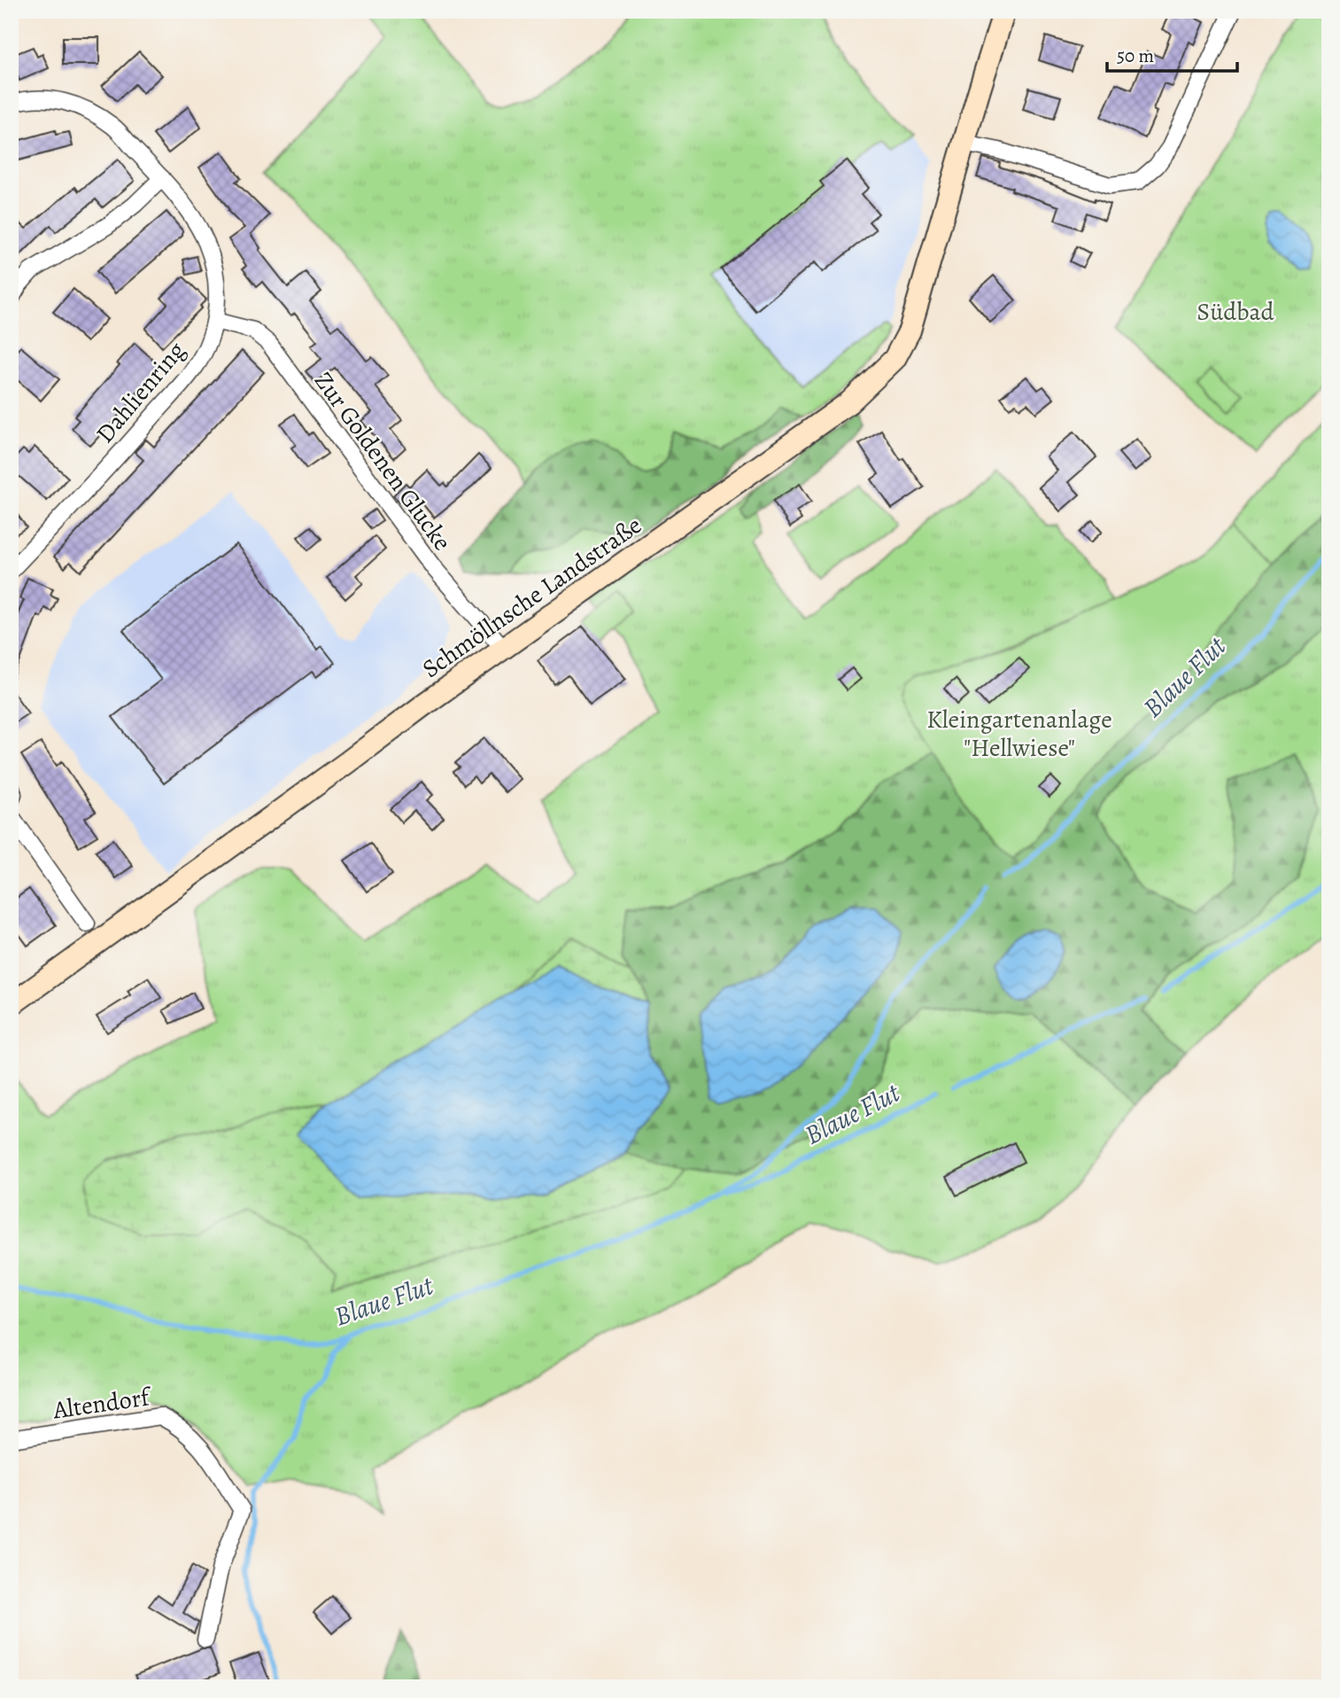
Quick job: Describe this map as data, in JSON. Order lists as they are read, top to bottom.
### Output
{
  "streets": {
    "main road": ["Schmöllnsche Landstraße"],
    "street": ["Dahlienring", "Zur Goldenen Glucke", "Altendorf"]
  },
  "crossings": [
    ["Dahlienring", "Zur Goldenen Glucke"],
    ["Zur Goldenen Glucke", "Schmöllnsche Landstraße"]
  ],
  "water": ["Blaue Flut"],
  "parks": ["Südbad", "Kleingartenanlage \"Hellwiese\""],
  "scale_bar": "50 m"
}
